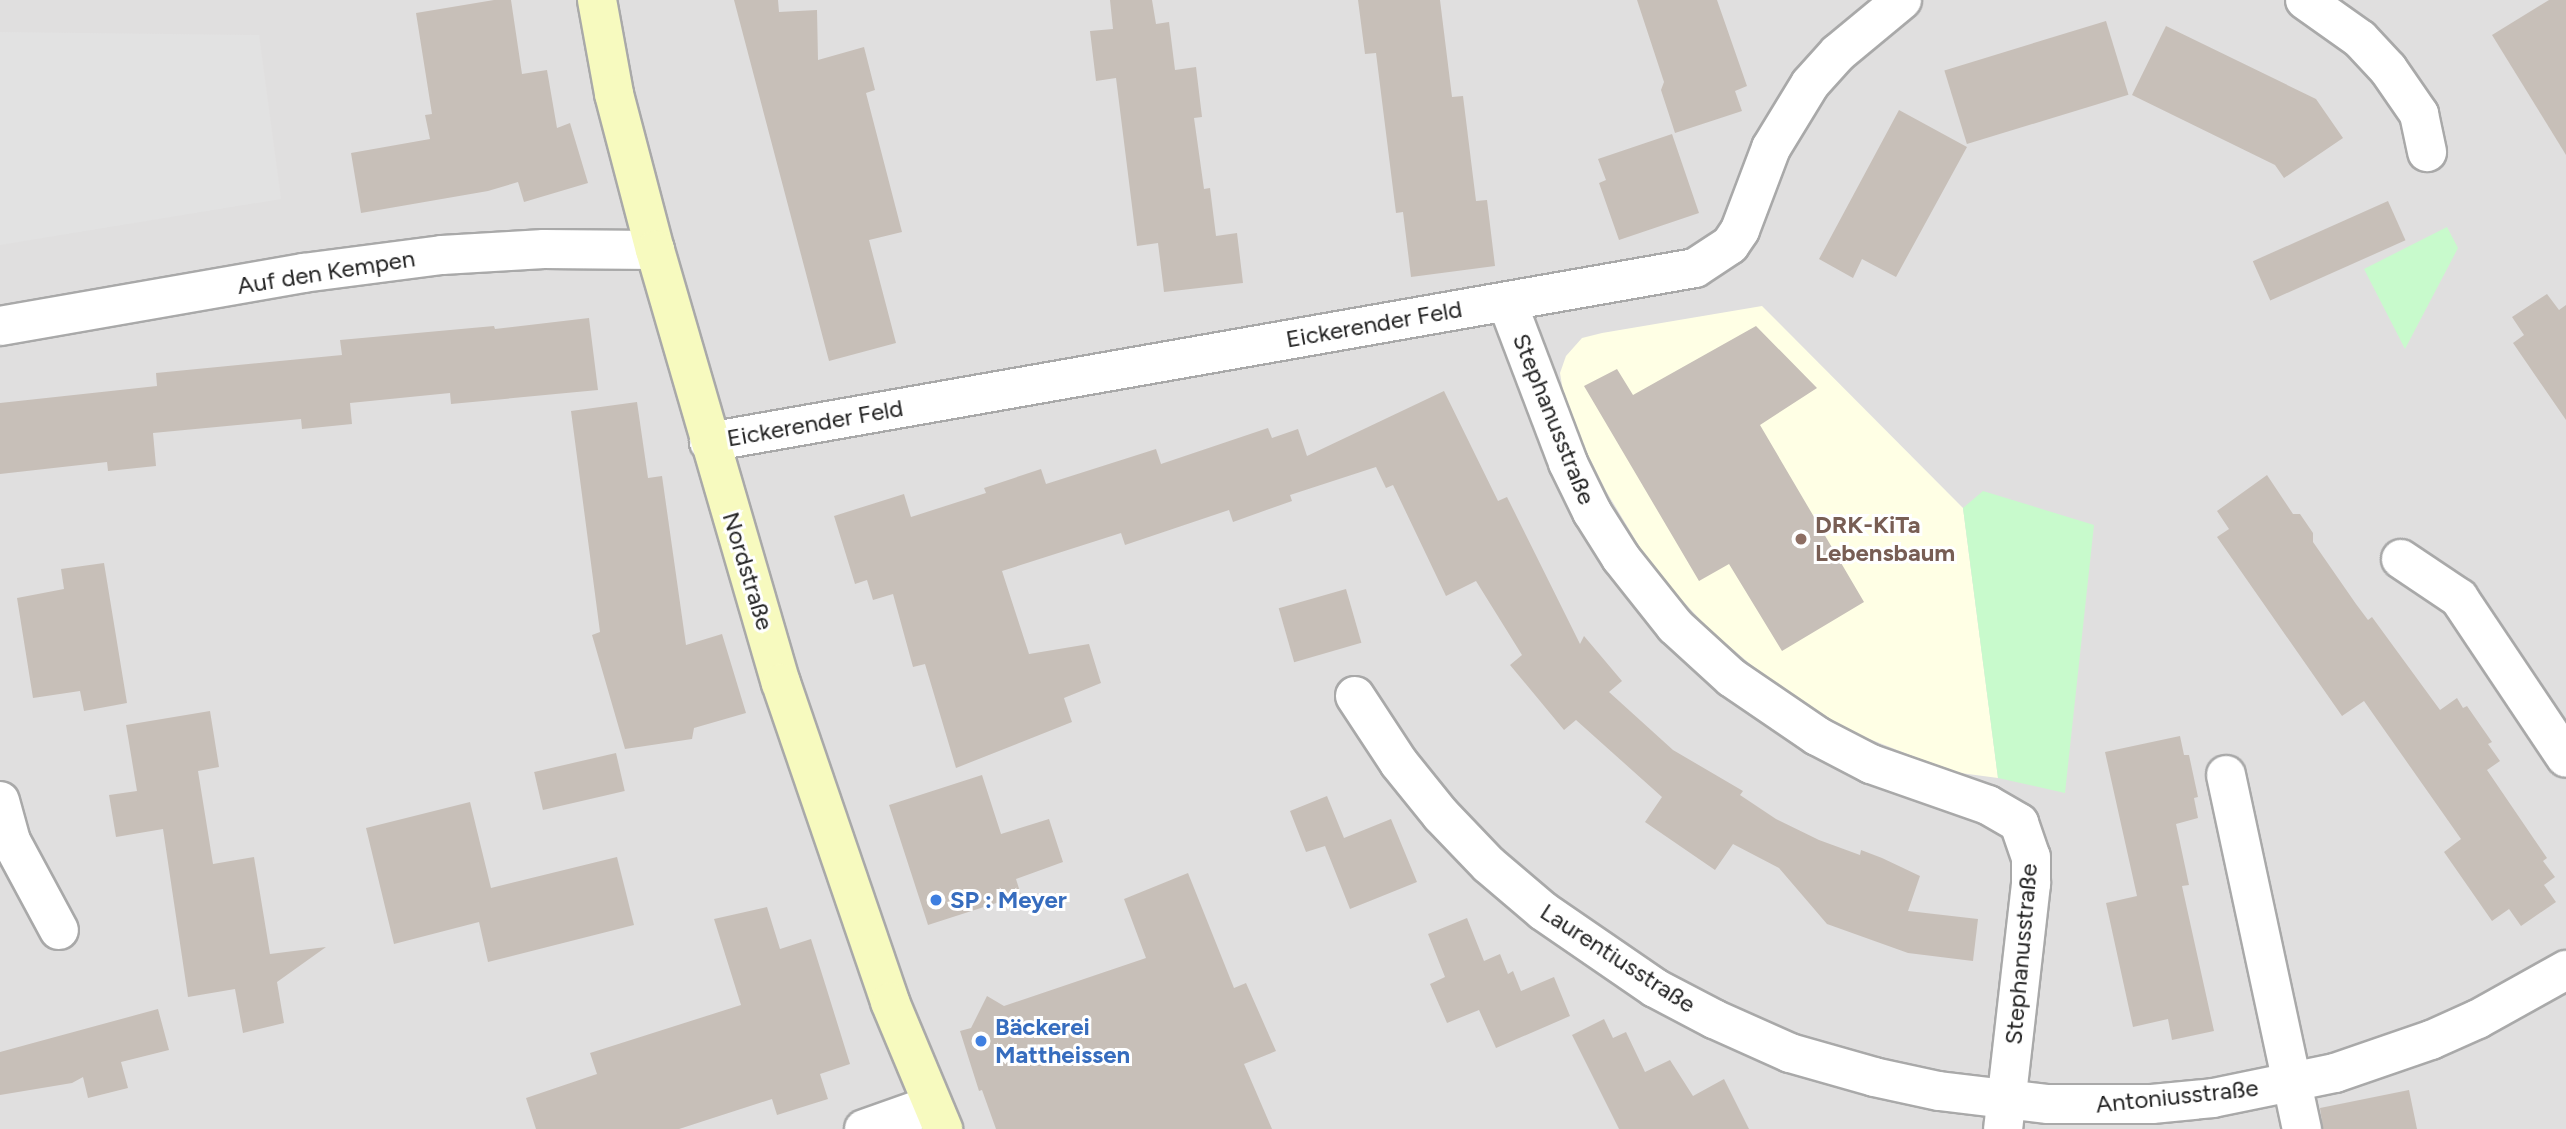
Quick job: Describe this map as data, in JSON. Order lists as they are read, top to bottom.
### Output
{
  "streets": {
    "street": [
      "Auf den Kempen",
      "Eickerender Feld",
      "Stephanusstraße",
      "Nordstraße",
      "Laurentiusstraße",
      "Antoniusstraße"
    ]
  },
  "crossings": [
    ["Auf den Kempen", "Nordstraße"],
    ["Eickerender Feld", "Stephanusstraße"],
    ["Eickerender Feld", "Nordstraße"],
    ["Stephanusstraße", "Laurentiusstraße"],
    ["Stephanusstraße", "Antoniusstraße"],
    ["Laurentiusstraße", "Antoniusstraße"]
  ],
  "places": ["DRK-KiTa Lebensbaum", "SP : Meyer", "Bäckerei Mattheissen"]
}
